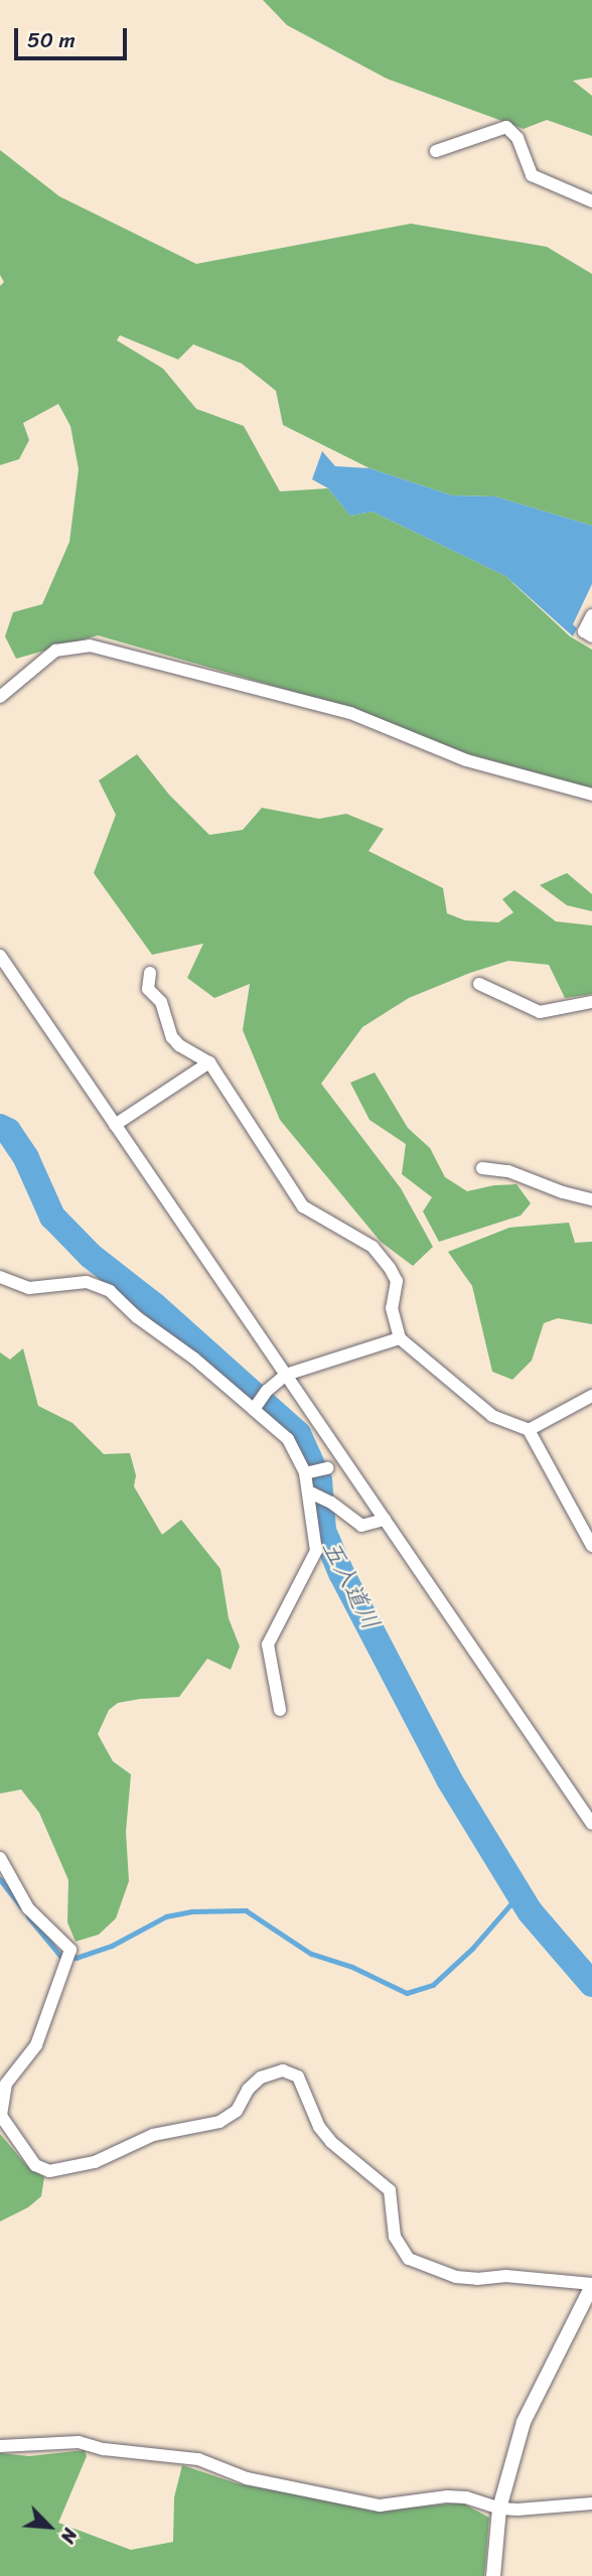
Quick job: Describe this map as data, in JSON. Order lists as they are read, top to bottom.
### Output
{
  "water": ["五入道川"],
  "scale_bar": "50 m",
  "north": "bottom right"
}
